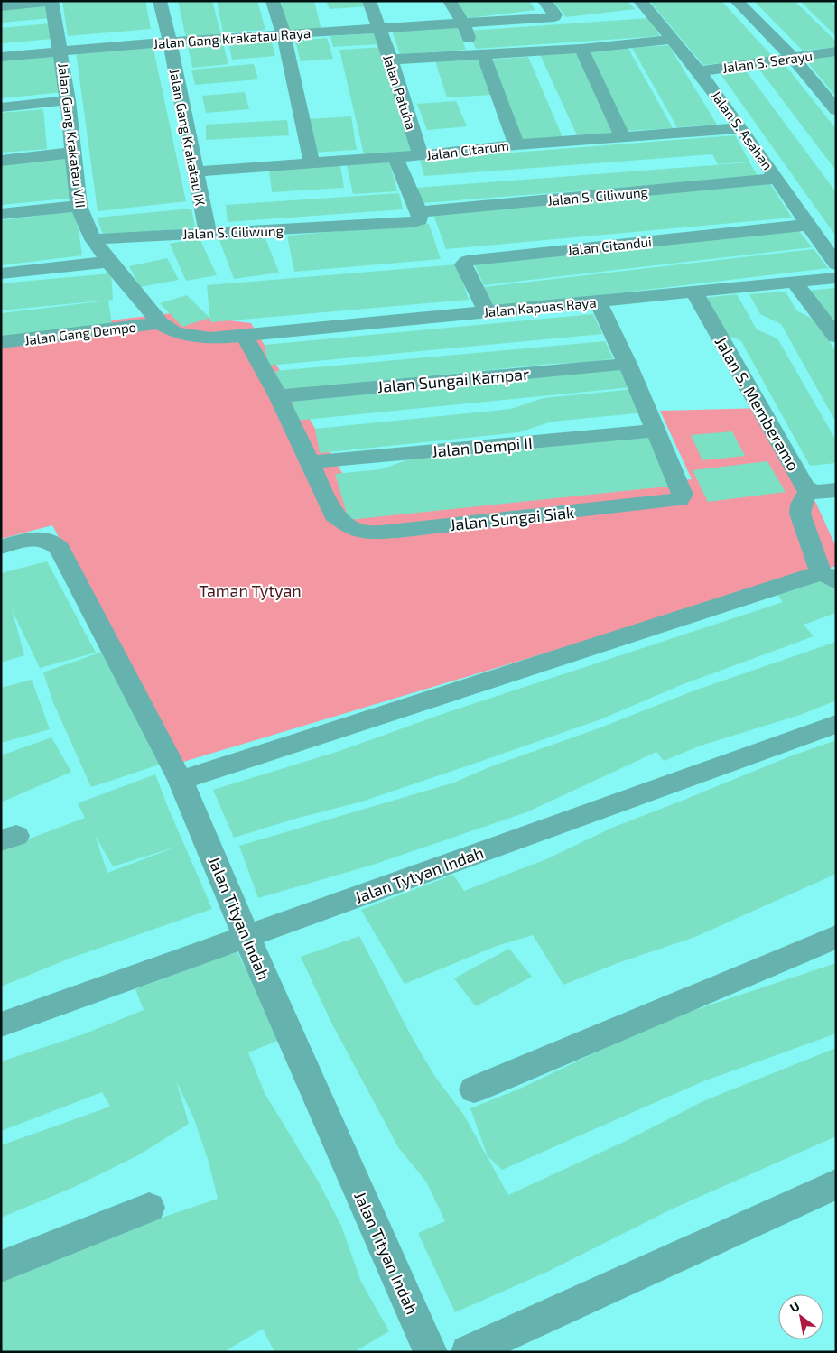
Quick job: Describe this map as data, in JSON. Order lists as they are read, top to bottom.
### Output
{
  "streets": {
    "street": [
      "Jalan Gang Krakatau Raya",
      "Jalan S. Serayu",
      "Jalan Patuha",
      "Jalan S. Asahan",
      "Jalan Gang Krakatau VIII",
      "Jalan Gang Krakatau IX",
      "Jalan Citarum",
      "Jalan S. Ciliwung",
      "Jalan Citandui",
      "Jalan Kapuas Raya",
      "Jalan Gang Dempo",
      "Jalan Sungai Kampar",
      "Jalan S. Memberamo",
      "Jalan Dempi II",
      "Jalan Sungai Siak",
      "Jalan Tytyan Indah",
      "Jalan Tityan Indah"
    ]
  },
  "crossings": [
    ["Jalan Gang Krakatau Raya", "Jalan Patuha"],
    ["Jalan Gang Krakatau Raya", "Jalan Gang Krakatau VIII"],
    ["Jalan Gang Krakatau Raya", "Jalan Gang Krakatau IX"],
    ["Jalan S. Serayu", "Jalan S. Asahan"],
    ["Jalan Patuha", "Jalan Citarum"],
    ["Jalan S. Asahan", "Jalan Citarum"],
    ["Jalan S. Asahan", "Jalan S. Ciliwung"],
    ["Jalan S. Asahan", "Jalan Citandui"],
    ["Jalan Gang Krakatau VIII", "Jalan S. Ciliwung"],
    ["Jalan Gang Krakatau VIII", "Jalan Kapuas Raya"],
    ["Jalan Gang Krakatau VIII", "Jalan Gang Dempo"],
    ["Jalan Gang Krakatau VIII", "Jalan Sungai Siak"],
    ["Jalan Gang Krakatau IX", "Jalan Citarum"],
    ["Jalan Gang Krakatau IX", "Jalan S. Ciliwung"],
    ["Jalan Citandui", "Jalan Kapuas Raya"],
    ["Jalan Kapuas Raya", "Jalan S. Memberamo"],
    ["Jalan Kapuas Raya", "Jalan Sungai Siak"],
    ["Jalan Sungai Kampar", "Jalan Sungai Siak"],
    ["Jalan Dempi II", "Jalan Sungai Siak"],
    ["Jalan Tytyan Indah", "Jalan Tityan Indah"]
  ],
  "parks": ["Taman Tytyan"],
  "north": "top left"
}
